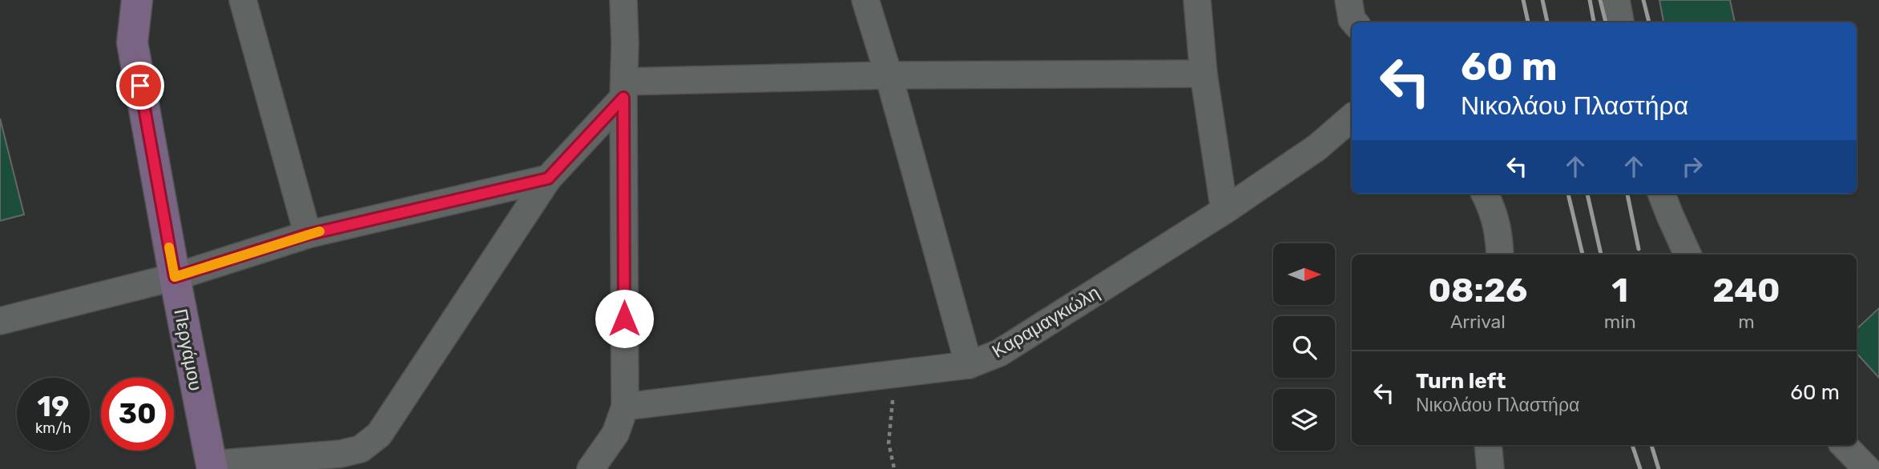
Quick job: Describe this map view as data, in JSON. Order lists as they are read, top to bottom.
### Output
{
  "streets": {
    "street": ["Καραμαγκιώλη", "Περγάμου"]
  },
  "north": "right",
  "page": {
    "turn": ["60 m", "Νικολάου Πλαστήρα"],
    "eta": [
      "08:26",
      "Arrival",
      "1",
      "min",
      "240",
      "m"
    ],
    "list": [
      {
        "name": "Turn left",
        "note": "Νικολάου Πλαστήρα",
        "value": "60 m"
      }
    ],
    "speed": "19 km/h",
    "limit": "30"
  }
}
